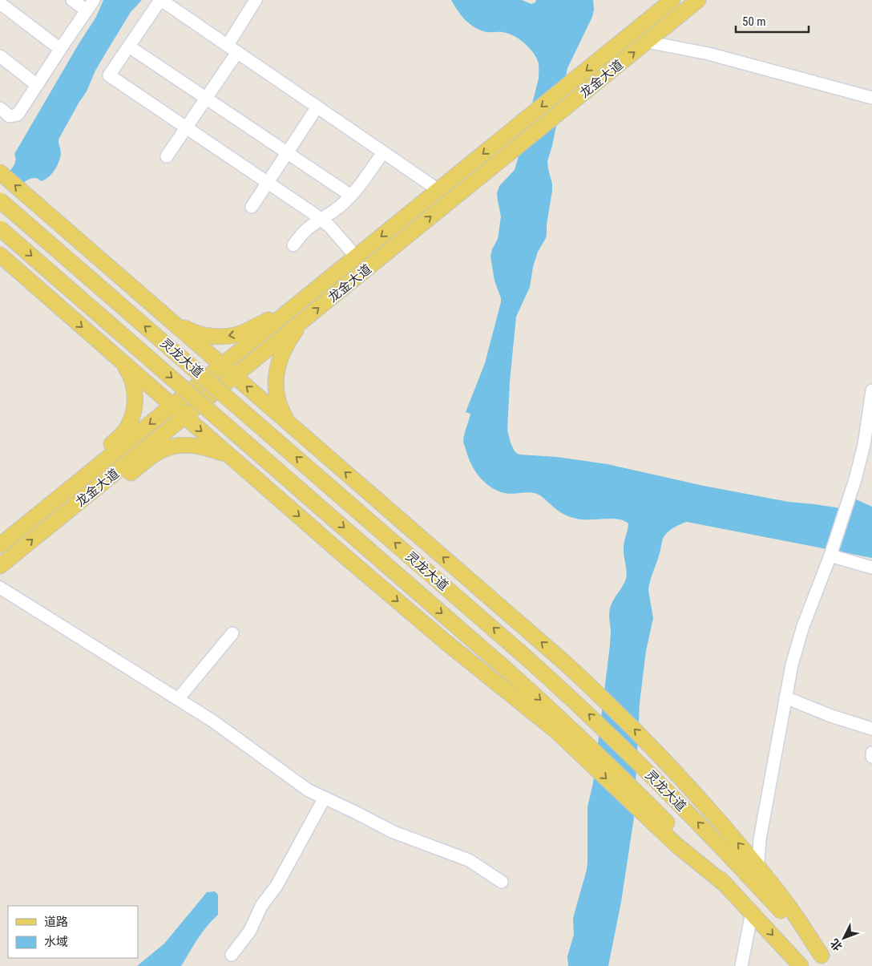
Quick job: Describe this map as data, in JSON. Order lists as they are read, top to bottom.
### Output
{
  "streets": {
    "main road": ["龙金大道", "灵龙大道"]
  },
  "legend": ["道路", "水域"],
  "scale_bar": "50 m",
  "north": "bottom left"
}
